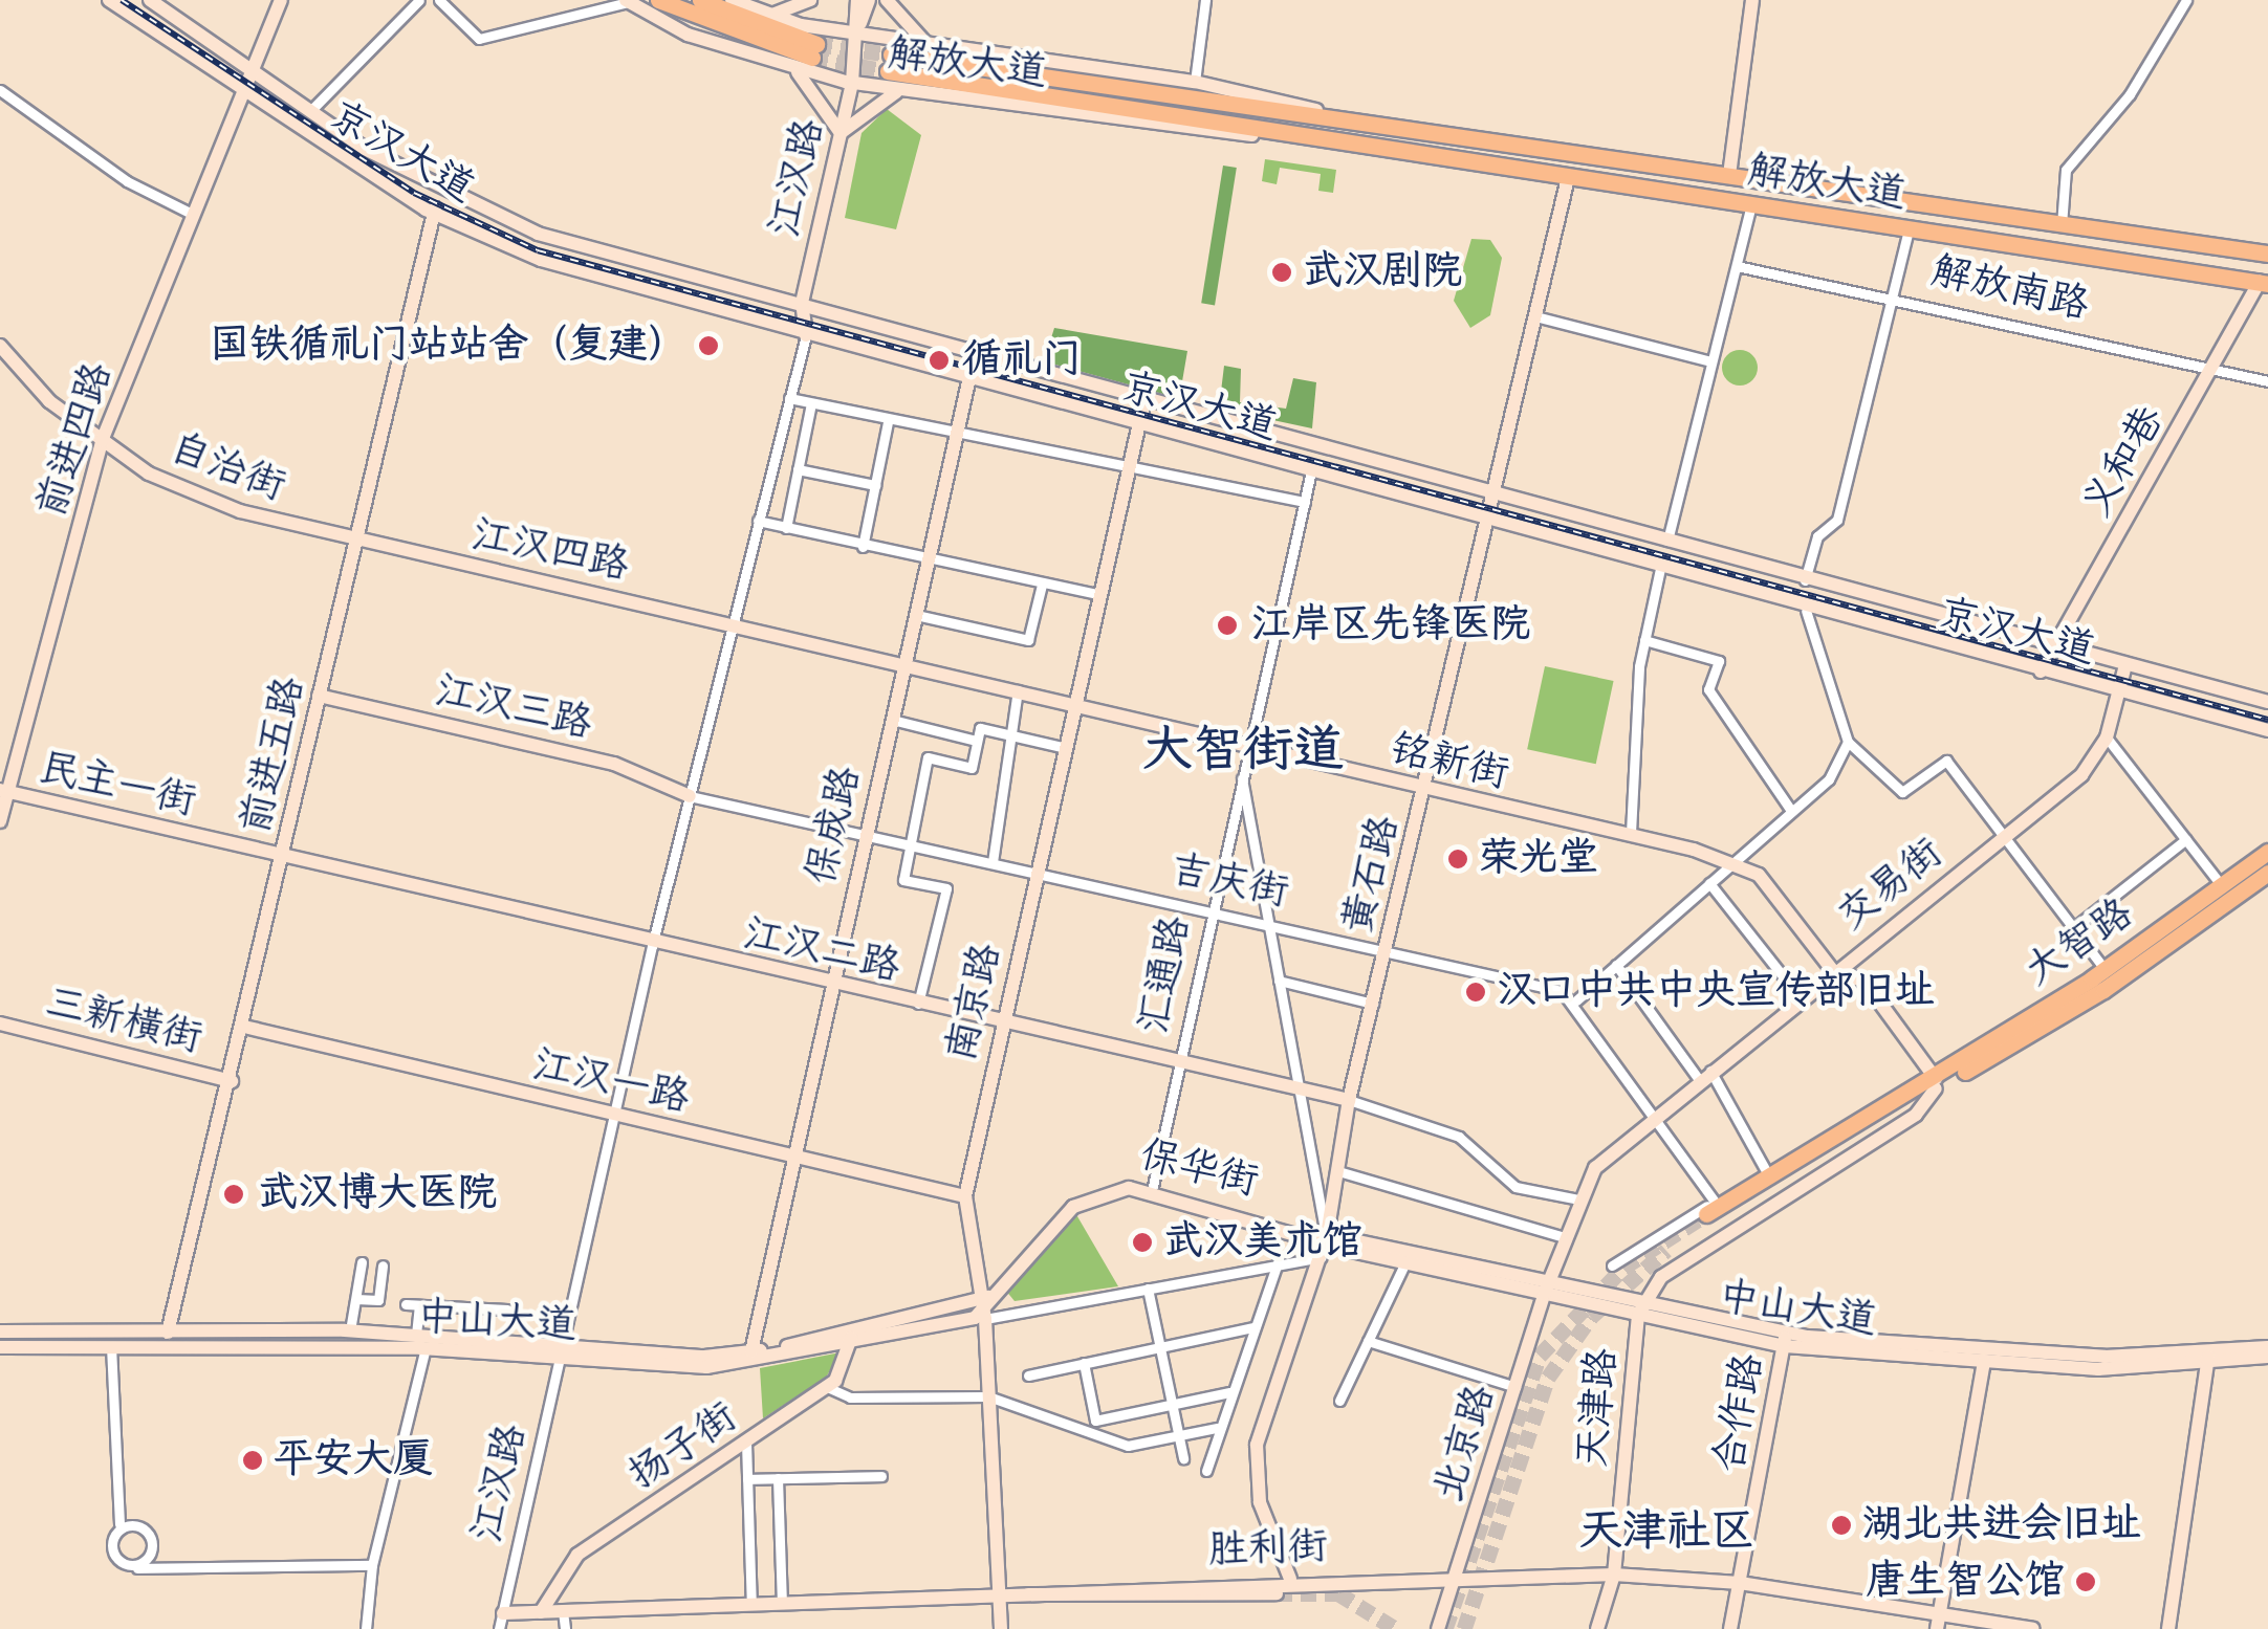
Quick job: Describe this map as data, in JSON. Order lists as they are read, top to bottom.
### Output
{
  "streets": {
    "main road": ["解放大道", "大智路"],
    "street": [
      "京汉大道",
      "江汉路",
      "解放南路",
      "前进四路",
      "义和巷",
      "自治街",
      "江汉四路",
      "江汉三路",
      "前进五路",
      "铭新街",
      "民主一街",
      "保成路",
      "黄石路",
      "吉庆街",
      "交易街",
      "江汉二路",
      "汇通路",
      "南京路",
      "三新横街",
      "江汉一路",
      "保华街",
      "中山大道",
      "天津路",
      "合作路",
      "北京路",
      "扬子街",
      "胜利街"
    ]
  },
  "crossings": [
    ["解放大道", "江汉路"],
    ["解放大道", "义和巷"],
    ["解放大道", "黄石路"],
    ["京汉大道", "江汉路"],
    ["京汉大道", "前进四路"],
    ["京汉大道", "义和巷"],
    ["京汉大道", "前进五路"],
    ["京汉大道", "保成路"],
    ["京汉大道", "黄石路"],
    ["京汉大道", "交易街"],
    ["京汉大道", "汇通路"],
    ["京汉大道", "南京路"],
    ["江汉路", "江汉四路"],
    ["江汉路", "江汉三路"],
    ["江汉路", "铭新街"],
    ["江汉路", "吉庆街"],
    ["江汉路", "江汉二路"],
    ["江汉路", "江汉一路"],
    ["江汉路", "中山大道"],
    ["江汉路", "胜利街"],
    ["解放南路", "义和巷"],
    ["前进四路", "自治街"],
    ["前进四路", "民主一街"],
    ["自治街", "江汉四路"],
    ["自治街", "前进五路"],
    ["江汉四路", "前进五路"],
    ["江汉四路", "铭新街"],
    ["江汉三路", "前进五路"],
    ["江汉三路", "吉庆街"],
    ["前进五路", "民主一街"],
    ["前进五路", "江汉二路"],
    ["前进五路", "三新横街"],
    ["前进五路", "江汉一路"],
    ["前进五路", "中山大道"],
    ["铭新街", "保成路"],
    ["铭新街", "黄石路"],
    ["铭新街", "交易街"],
    ["铭新街", "大智路"],
    ["铭新街", "汇通路"],
    ["铭新街", "南京路"],
    ["民主一街", "江汉二路"],
    ["保成路", "吉庆街"],
    ["保成路", "江汉二路"],
    ["保成路", "江汉一路"],
    ["保成路", "中山大道"],
    ["黄石路", "吉庆街"],
    ["黄石路", "江汉二路"],
    ["黄石路", "保华街"],
    ["黄石路", "中山大道"],
    ["黄石路", "胜利街"],
    ["吉庆街", "汇通路"],
    ["吉庆街", "南京路"],
    ["交易街", "中山大道"],
    ["交易街", "北京路"],
    ["大智路", "中山大道"],
    ["大智路", "天津路"],
    ["江汉二路", "汇通路"],
    ["江汉二路", "南京路"],
    ["汇通路", "保华街"],
    ["南京路", "江汉一路"],
    ["南京路", "保华街"],
    ["南京路", "中山大道"],
    ["南京路", "胜利街"],
    ["保华街", "中山大道"],
    ["中山大道", "天津路"],
    ["中山大道", "合作路"],
    ["中山大道", "北京路"],
    ["中山大道", "扬子街"],
    ["天津路", "胜利街"],
    ["合作路", "胜利街"],
    ["北京路", "胜利街"],
    ["扬子街", "胜利街"]
  ],
  "districts": ["大智街道", "天津社区"],
  "places": [
    "武汉剧院",
    "国铁循礼门站站舍（复建）",
    "循礼门",
    "江岸区先锋医院",
    "荣光堂",
    "汉口中共中央宣传部旧址",
    "武汉博大医院",
    "武汉美术馆",
    "平安大厦",
    "湖北共进会旧址",
    "唐生智公馆"
  ]
}
